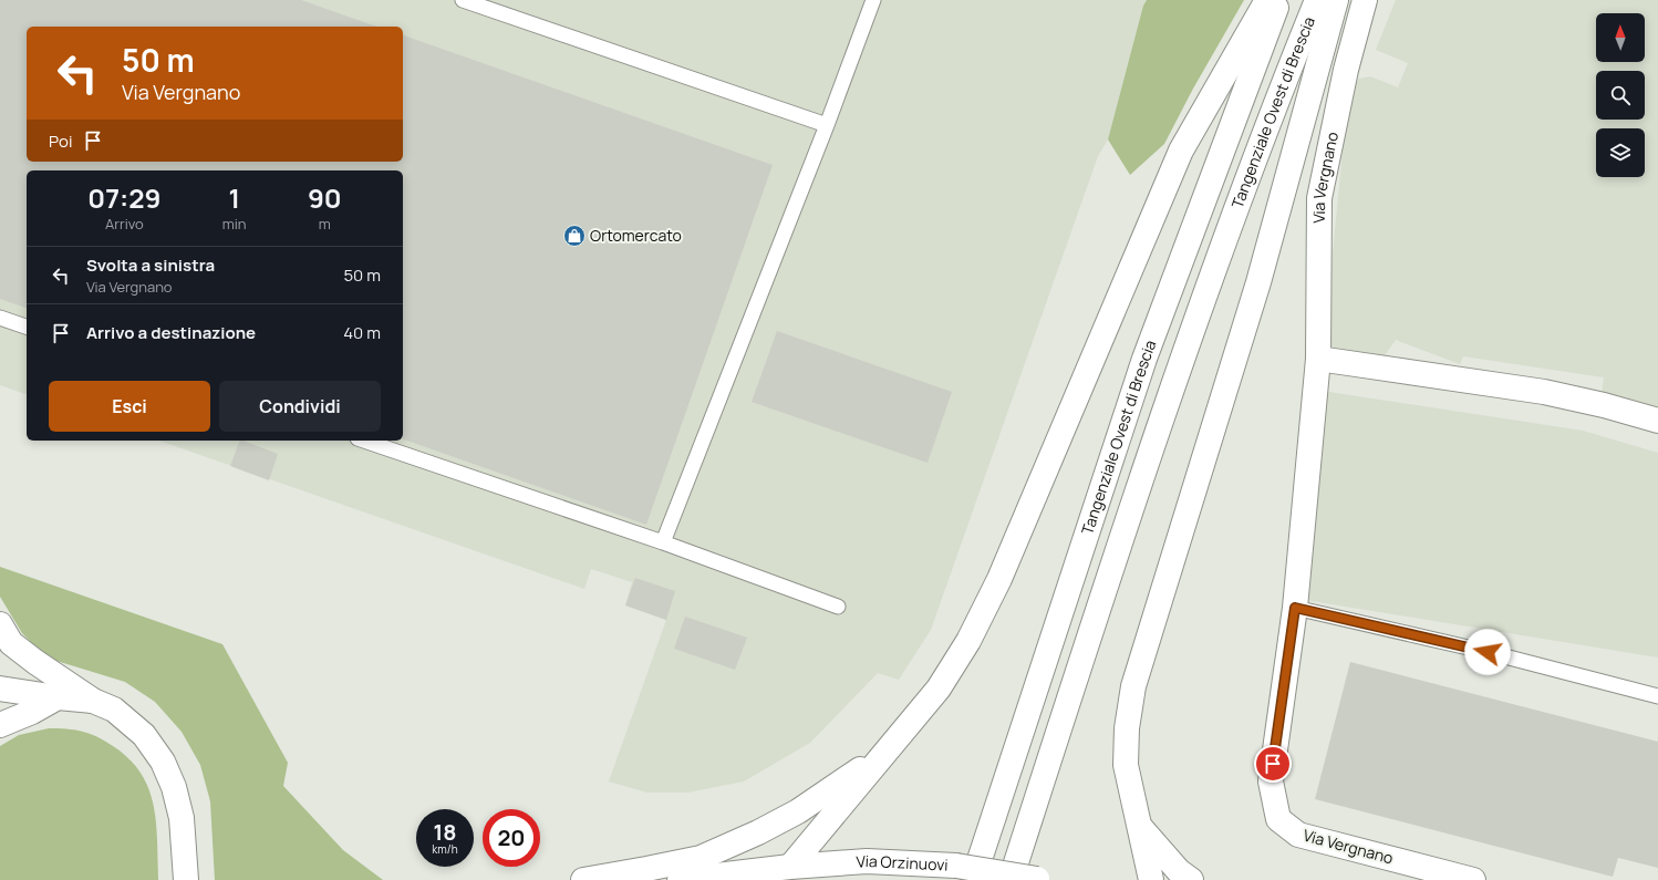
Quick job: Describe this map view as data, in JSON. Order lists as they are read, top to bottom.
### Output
{
  "streets": {
    "main road": ["Tangenziale Ovest di Brescia", "Via Vergnano", "Via Orzinuovi"]
  },
  "crossings": [
    ["Tangenziale Ovest di Brescia", "Via Orzinuovi"]
  ],
  "places": {
    "shop": ["Ortomercato"]
  },
  "north": "top",
  "page": {
    "turn": ["50 m", "Via Vergnano"],
    "then": "Poi",
    "eta": [
      "07:29",
      "Arrivo",
      "1",
      "min",
      "90",
      "m"
    ],
    "list": [
      {
        "name": "Svolta a sinistra",
        "note": "Via Vergnano",
        "value": "50 m"
      },
      {
        "name": "Arrivo a destinazione",
        "value": "40 m"
      }
    ],
    "buttons": ["Esci", "Condividi"],
    "speed": "18 km/h",
    "limit": "20"
  }
}
